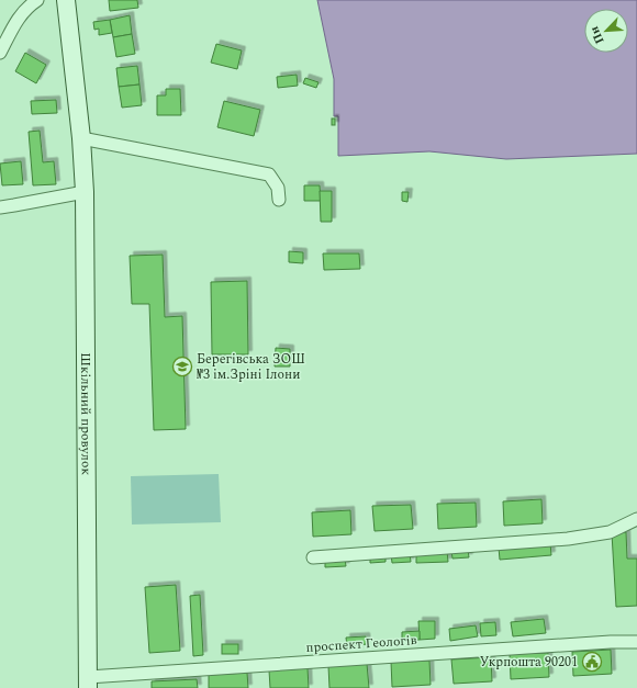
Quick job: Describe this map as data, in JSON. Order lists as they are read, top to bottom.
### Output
{
  "streets": {
    "main road": ["Шкільний провулок"],
    "street": ["проспект Геологів"]
  },
  "crossings": [
    ["Шкільний провулок", "проспект Геологів"]
  ],
  "places": {
    "school or university": ["Берегівська ЗОШ №3 ім.Зріні Ілони"],
    "public building": ["Укрпошта 90201"]
  },
  "north": "bottom left"
}
